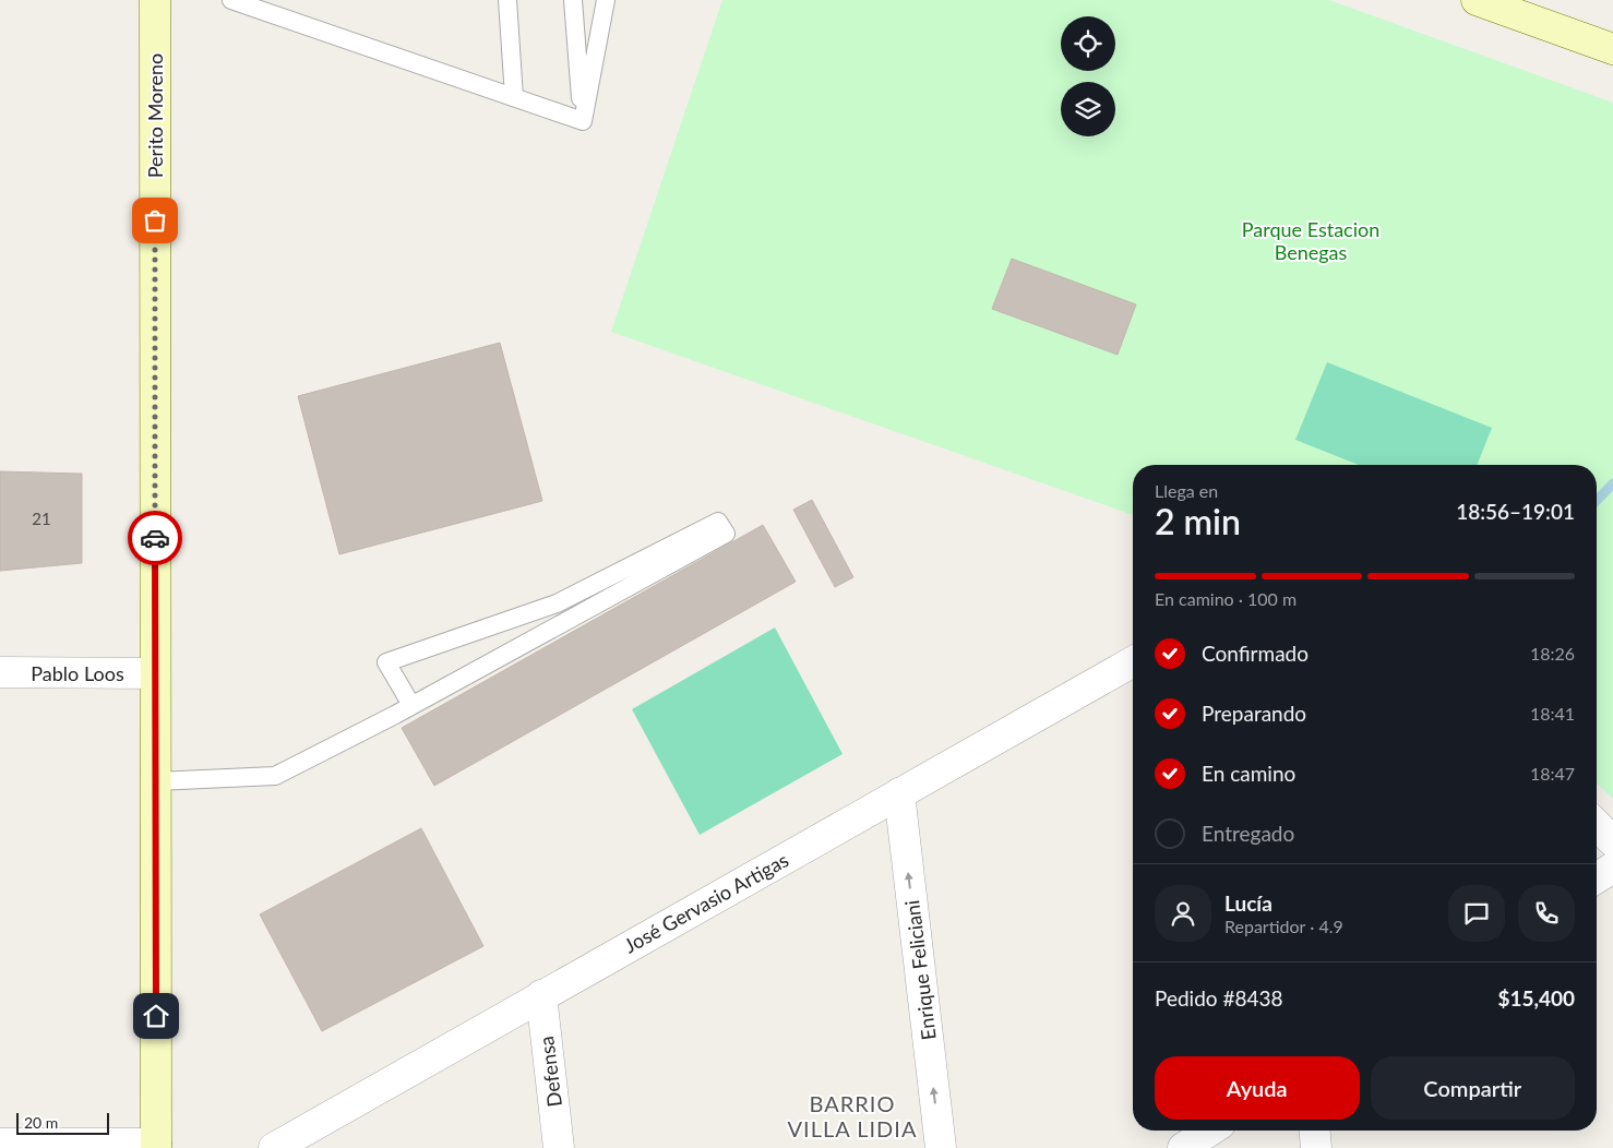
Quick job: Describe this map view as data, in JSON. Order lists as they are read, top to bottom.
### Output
{
  "streets": {
    "main road": ["Perito Moreno"],
    "street": [
      "Pablo Loos",
      "José Gervasio Artigas",
      "Enrique Feliciani",
      "Defensa"
    ]
  },
  "crossings": [
    ["Perito Moreno", "Pablo Loos"],
    ["José Gervasio Artigas", "Enrique Feliciani"],
    ["José Gervasio Artigas", "Defensa"]
  ],
  "one_way": ["Enrique Feliciani"],
  "districts": ["BARRIO VILLA LIDIA"],
  "parks": ["Parque Estacion Benegas"],
  "house_numbers": ["21"],
  "scale_bar": "20 m",
  "page": {
    "heading": ["2 min", "Llega en", "18:56–19:01"],
    "panel": [
      "Lucía",
      "Repartidor · 4.9",
      "Pedido #8438",
      "$15,400"
    ],
    "bar": "En camino · 100 m",
    "list": [
      ["Confirmado", "18:26"],
      ["Preparando", "18:41"],
      ["En camino", "18:47"],
      "Entregado"
    ],
    "buttons": ["Ayuda", "Compartir"],
    "scale": "20 m"
  }
}
